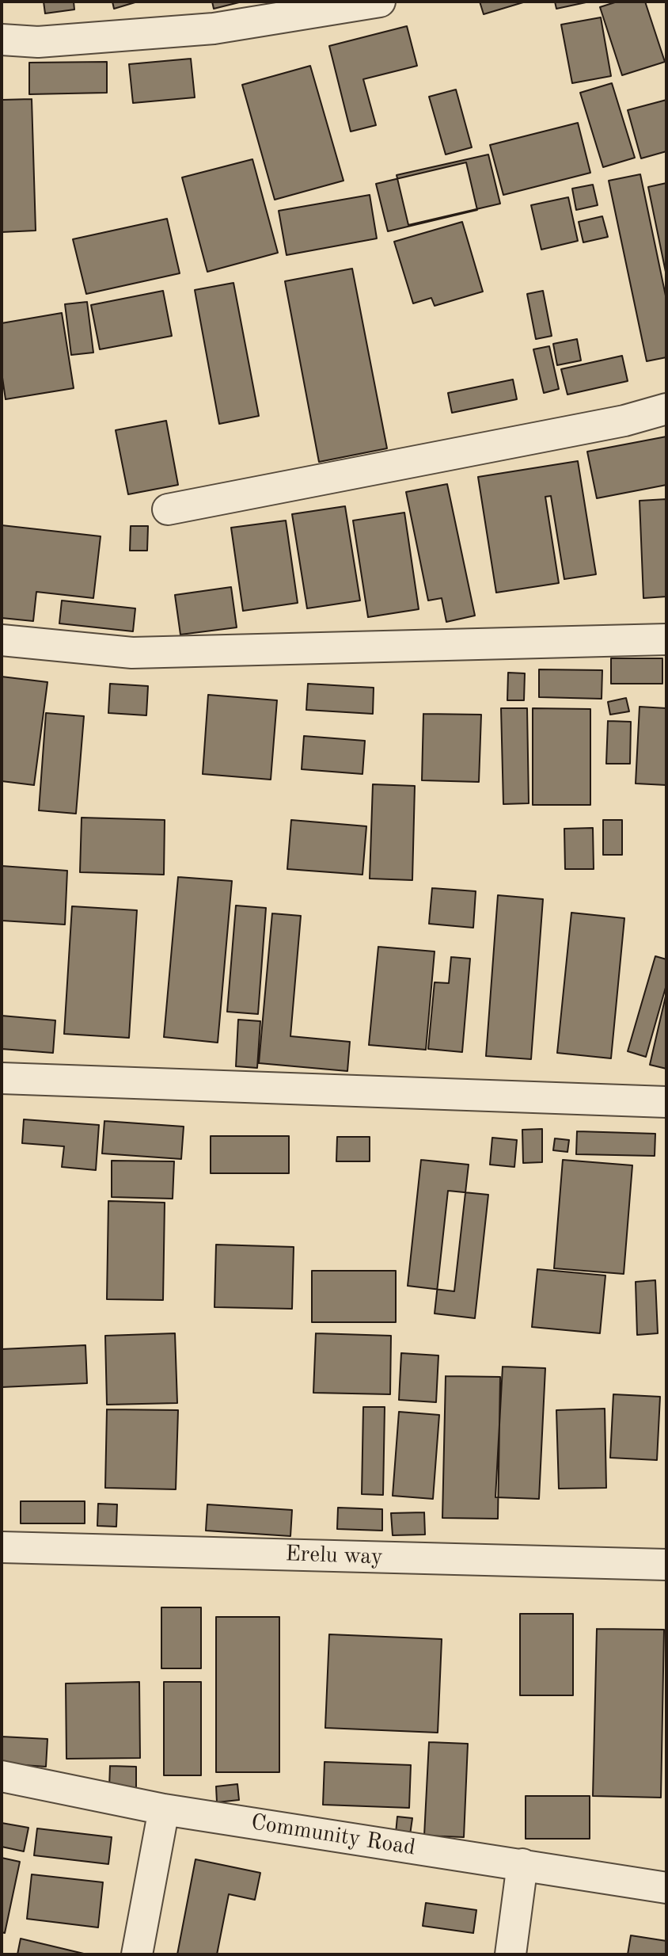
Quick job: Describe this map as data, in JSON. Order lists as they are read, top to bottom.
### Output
{
  "streets": {
    "street": ["Erelu way", "Community Road"]
  }
}
